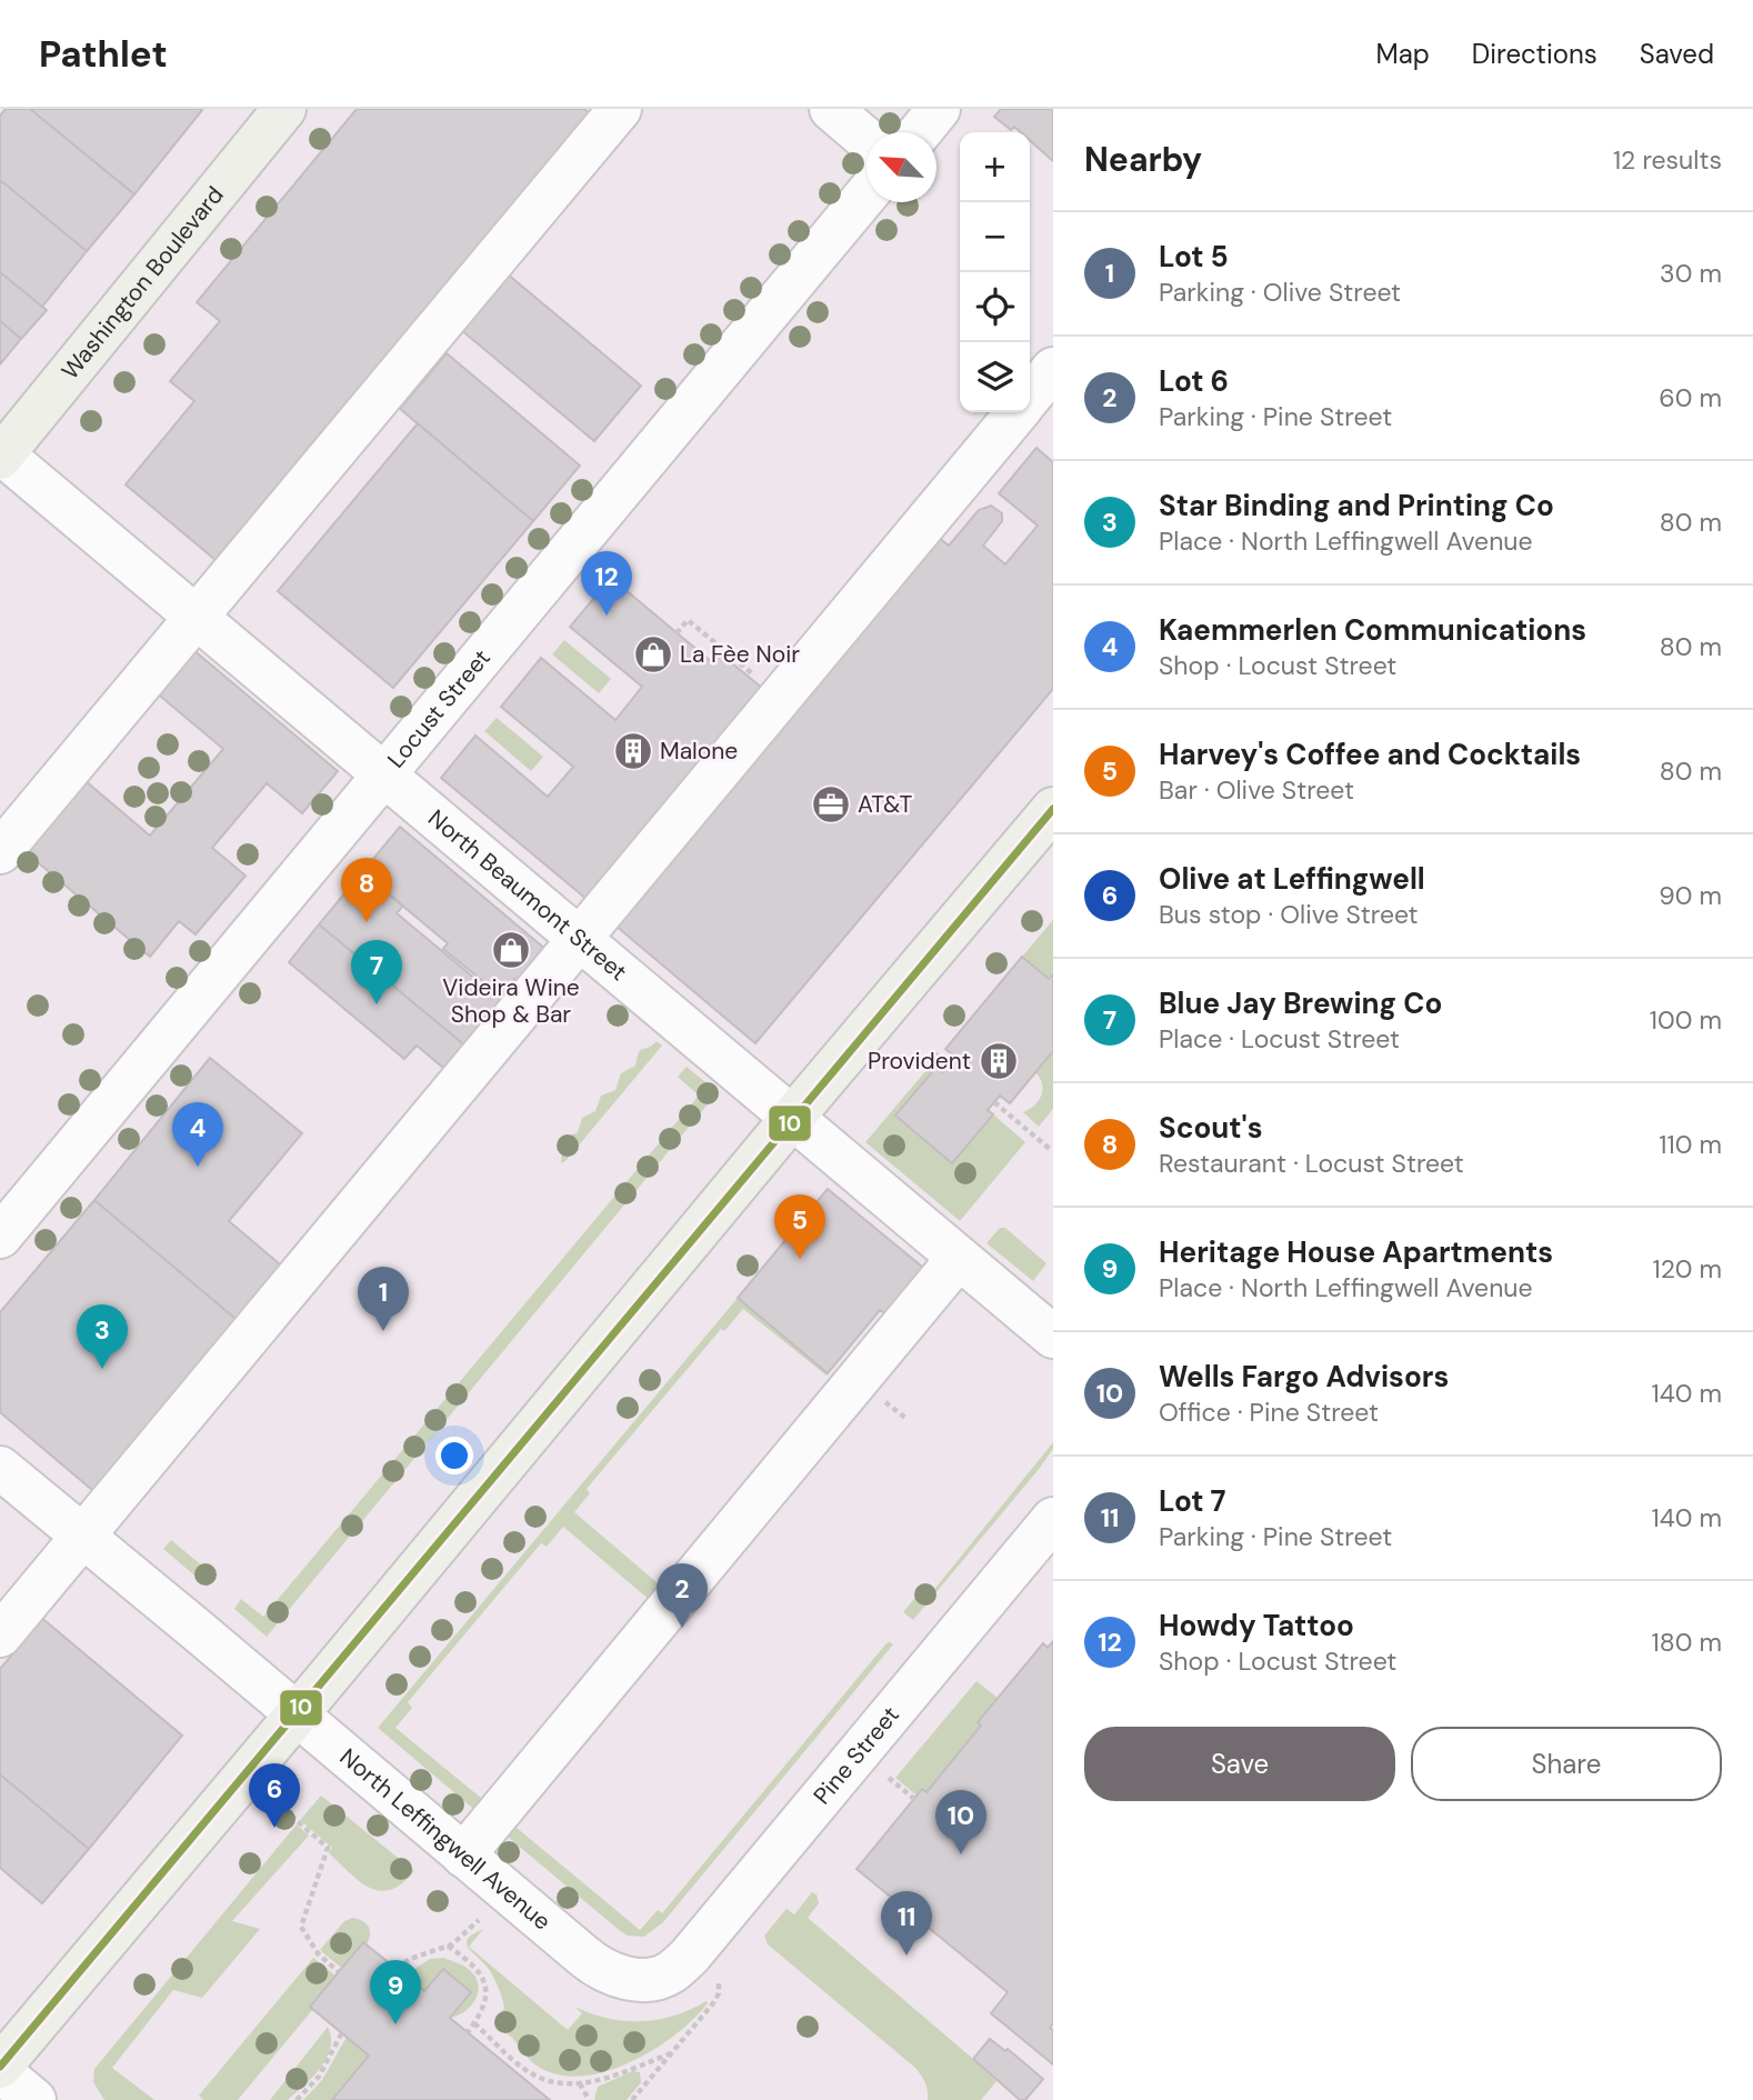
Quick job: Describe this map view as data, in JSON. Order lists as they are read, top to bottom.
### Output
{
  "streets": {
    "main road": ["Washington Boulevard"],
    "street": [
      "Locust Street",
      "North Beaumont Street",
      "Pine Street",
      "North Leffingwell Avenue"
    ]
  },
  "crossings": [
    ["Washington Boulevard", "North Beaumont Street"],
    ["Locust Street", "North Beaumont Street"],
    ["Pine Street", "North Leffingwell Avenue"]
  ],
  "places": {
    "shop": ["La Fèe Noir", "Videira Wine Shop & Bar"],
    "building": ["Malone", "Provident"],
    "office": ["AT&T"]
  },
  "lines": ["transit line 10"],
  "north": "top left",
  "page": {
    "header": "Pathlet",
    "nav": ["Map", "Directions", "Saved"],
    "heading": ["Nearby", "12 results"],
    "map_buttons": ["+", "−"],
    "list": [
      {
        "mark": "1",
        "name": "Lot 5",
        "note": "Parking · Olive Street",
        "value": "30 m"
      },
      {
        "mark": "2",
        "name": "Lot 6",
        "note": "Parking · Pine Street",
        "value": "60 m"
      },
      {
        "mark": "3",
        "name": "Star Binding and Printing Co",
        "note": "Place · North Leffingwell Avenue",
        "value": "80 m"
      },
      {
        "mark": "4",
        "name": "Kaemmerlen Communications",
        "note": "Shop · Locust Street",
        "value": "80 m"
      },
      {
        "mark": "5",
        "name": "Harvey's Coffee and Cocktails",
        "note": "Bar · Olive Street",
        "value": "80 m"
      },
      {
        "mark": "6",
        "name": "Olive at Leffingwell",
        "note": "Bus stop · Olive Street",
        "value": "90 m"
      },
      {
        "mark": "7",
        "name": "Blue Jay Brewing Co",
        "note": "Place · Locust Street",
        "value": "100 m"
      },
      {
        "mark": "8",
        "name": "Scout's",
        "note": "Restaurant · Locust Street",
        "value": "110 m"
      },
      {
        "mark": "9",
        "name": "Heritage House Apartments",
        "note": "Place · North Leffingwell Avenue",
        "value": "120 m"
      },
      {
        "mark": "10",
        "name": "Wells Fargo Advisors",
        "note": "Office · Pine Street",
        "value": "140 m"
      },
      {
        "mark": "11",
        "name": "Lot 7",
        "note": "Parking · Pine Street",
        "value": "140 m"
      },
      {
        "mark": "12",
        "name": "Howdy Tattoo",
        "note": "Shop · Locust Street",
        "value": "180 m"
      }
    ],
    "pins": [
      "12",
      "8",
      "7",
      "4",
      "5",
      "1",
      "3",
      "2",
      "6",
      "10",
      "11",
      "9"
    ],
    "buttons": ["Save", "Share"]
  }
}
